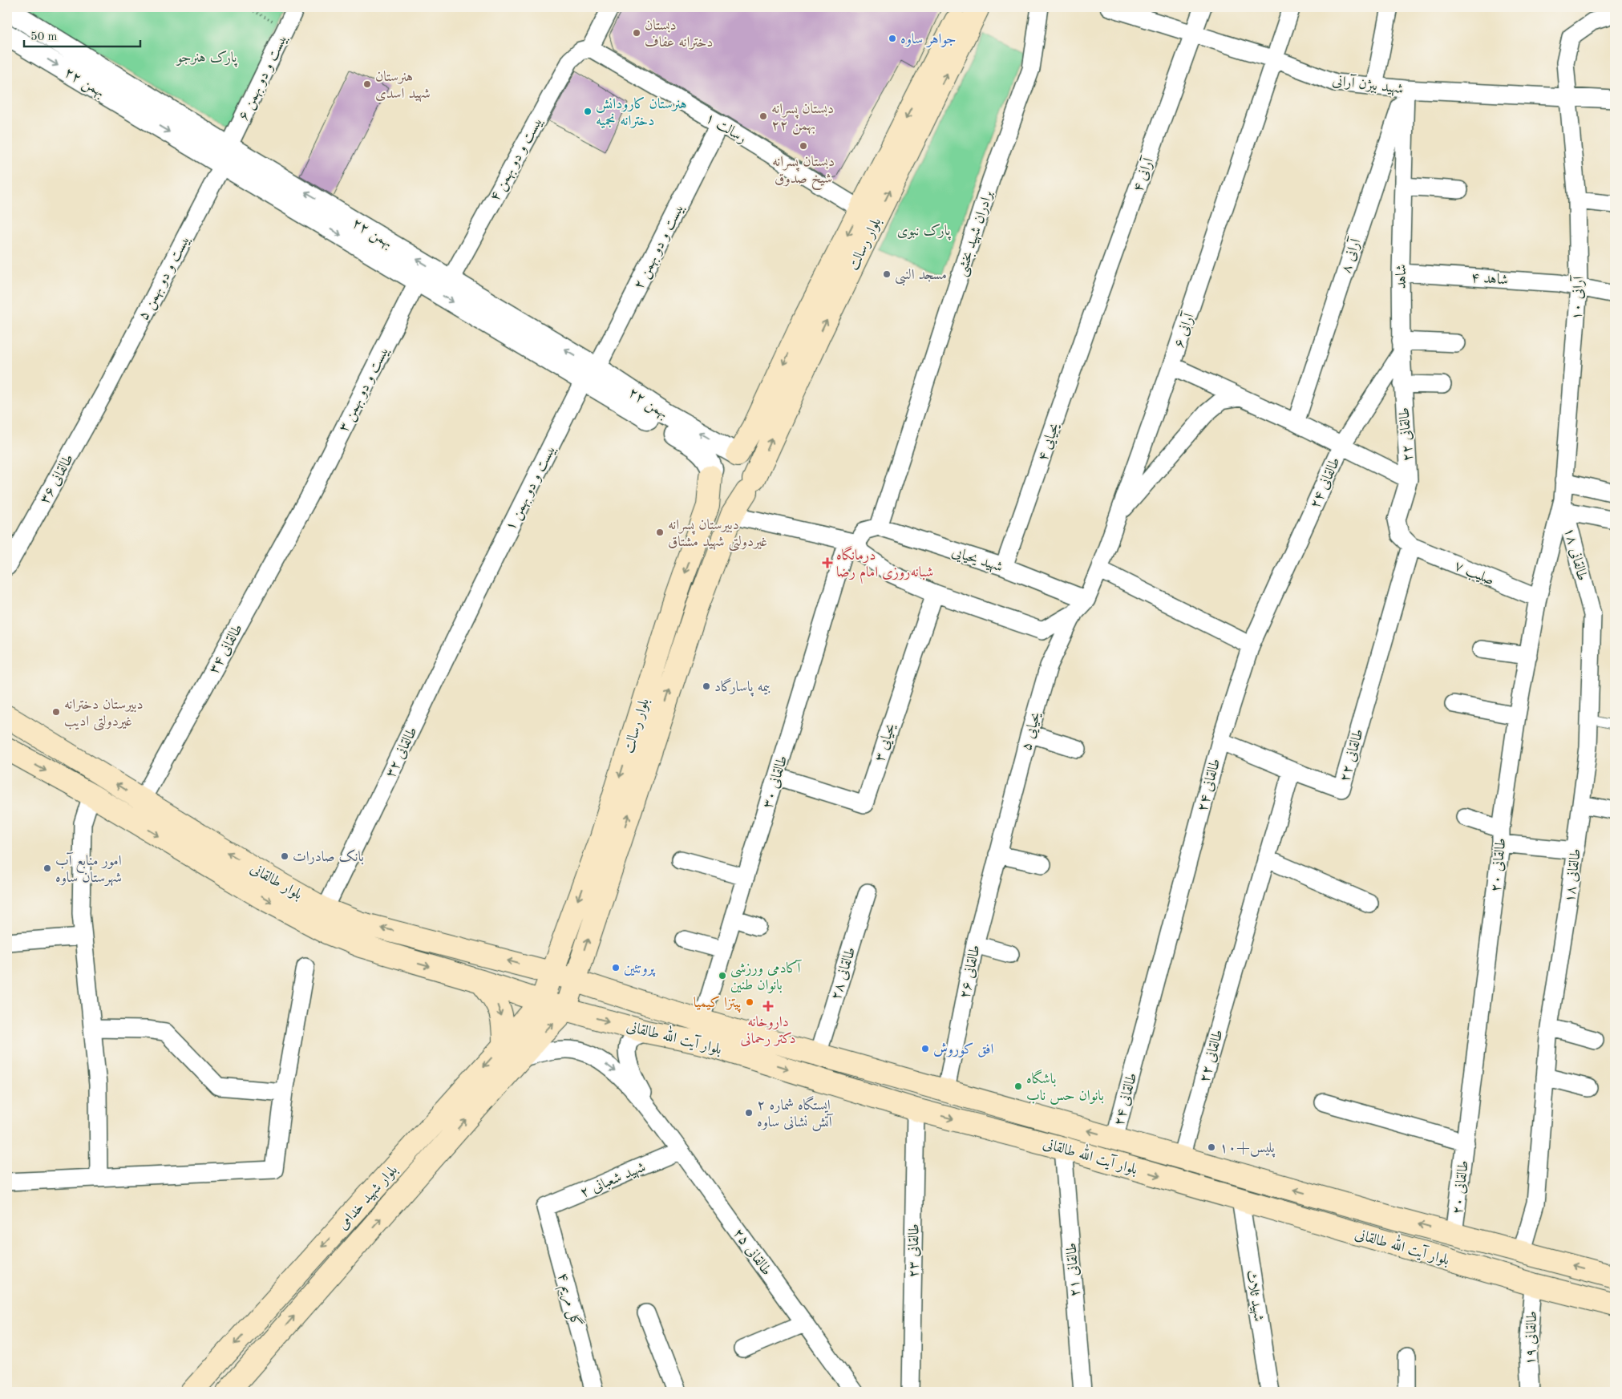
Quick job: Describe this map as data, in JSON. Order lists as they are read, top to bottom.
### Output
{
  "streets": {
    "main road": [
      "بلوار رسالت",
      "بلوار طالقانی",
      "بلوار آیت الله طالقانی",
      "بلوار شهید خدامی"
    ],
    "street": [
      "بیست و دو بهمن ۶",
      "۲۲ بهمن",
      "شهید بیژن آرانی",
      "رسالت ۱",
      "بیست و دو بهمن ۴",
      "آرانی ۴",
      "برادران شهید بخشی",
      "بیست و دو بهمن ۲",
      "آرانی ۸",
      "شاهد",
      "بیست و دو بهمن ۵",
      "شاهد ۴",
      "آرانی ۱۰",
      "آرانی ۶",
      "بیست و دو بهمن ۳",
      "طالقانی ۲۲",
      "یحیایی ۴",
      "طالقانی ۳۶",
      "طالقانی ۲۴",
      "بیست و دو بهمن ۱",
      "طالقانی ۱۸",
      "شهید یحیایی",
      "صلیب ۷",
      "طالقانی ۳۴",
      "یحیایی ۵",
      "یحیایی ۳",
      "طالقانی ۳۲",
      "طالقانی ۳۰",
      "طالقانی ۲۰",
      "طالقانی ۲۶",
      "طالقانی ۲۸",
      "شهید شعبانی ۲",
      "طالقانی ۲۳",
      "طالقانی ۲۵",
      "طالقانی ۲۱",
      "شهید ثلاث",
      "گل مریم ۴",
      "طالقانی ۱۹"
    ]
  },
  "crossings": [
    ["بیست و دو بهمن ۶", "۲۲ بهمن"],
    ["بیست و دو بهمن ۶", "بیست و دو بهمن ۵"],
    ["۲۲ بهمن", "بیست و دو بهمن ۴"],
    ["۲۲ بهمن", "بلوار رسالت"],
    ["۲۲ بهمن", "بیست و دو بهمن ۲"],
    ["۲۲ بهمن", "بیست و دو بهمن ۵"],
    ["۲۲ بهمن", "بیست و دو بهمن ۳"],
    ["۲۲ بهمن", "بیست و دو بهمن ۱"],
    ["شهید بیژن آرانی", "آرانی ۴"],
    ["شهید بیژن آرانی", "آرانی ۸"],
    ["شهید بیژن آرانی", "شاهد"],
    ["شهید بیژن آرانی", "آرانی ۱۰"],
    ["شهید بیژن آرانی", "آرانی ۶"],
    ["رسالت ۱", "بیست و دو بهمن ۴"],
    ["رسالت ۱", "بلوار رسالت"],
    ["رسالت ۱", "بیست و دو بهمن ۲"],
    ["آرانی ۴", "یحیایی ۴"],
    ["برادران شهید بخشی", "شهید یحیایی"],
    ["بلوار رسالت", "بلوار طالقانی"],
    ["بلوار رسالت", "بلوار آیت الله طالقانی"],
    ["بلوار رسالت", "بلوار شهید خدامی"],
    ["بیست و دو بهمن ۲", "بیست و دو بهمن ۱"],
    ["آرانی ۸", "شاهد"],
    ["شاهد", "شاهد ۴"],
    ["شاهد", "طالقانی ۲۲"],
    ["بیست و دو بهمن ۵", "طالقانی ۳۶"],
    ["شاهد ۴", "آرانی ۱۰"],
    ["آرانی ۱۰", "طالقانی ۱۸"],
    ["آرانی ۱۰", "طالقانی ۲۰"],
    ["آرانی ۶", "شهید یحیایی"],
    ["بیست و دو بهمن ۳", "طالقانی ۳۴"],
    ["طالقانی ۲۲", "صلیب ۷"],
    ["طالقانی ۲۲", "بلوار آیت الله طالقانی"],
    ["یحیایی ۴", "شهید یحیایی"],
    ["طالقانی ۲۴", "بلوار آیت الله طالقانی"],
    ["بیست و دو بهمن ۱", "طالقانی ۳۲"],
    ["طالقانی ۱۸", "طالقانی ۲۰"],
    ["طالقانی ۱۸", "بلوار آیت الله طالقانی"],
    ["صلیب ۷", "طالقانی ۲۰"],
    ["طالقانی ۳۴", "بلوار طالقانی"],
    ["یحیایی ۵", "طالقانی ۲۶"],
    ["یحیایی ۳", "طالقانی ۳۰"],
    ["طالقانی ۳۲", "بلوار طالقانی"],
    ["طالقانی ۳۰", "بلوار آیت الله طالقانی"],
    ["طالقانی ۲۰", "بلوار آیت الله طالقانی"],
    ["بلوار طالقانی", "بلوار آیت الله طالقانی"],
    ["بلوار طالقانی", "بلوار شهید خدامی"],
    ["طالقانی ۲۶", "بلوار آیت الله طالقانی"],
    ["طالقانی ۲۸", "بلوار آیت الله طالقانی"],
    ["بلوار آیت الله طالقانی", "بلوار شهید خدامی"],
    ["بلوار آیت الله طالقانی", "طالقانی ۲۳"],
    ["بلوار آیت الله طالقانی", "طالقانی ۲۱"],
    ["بلوار آیت الله طالقانی", "شهید ثلاث"],
    ["بلوار آیت الله طالقانی", "طالقانی ۱۹"],
    ["شهید شعبانی ۲", "طالقانی ۲۵"],
    ["شهید شعبانی ۲", "گل مریم ۴"]
  ],
  "parks": ["پارک هنرجو", "پارک نبوی"],
  "places": {
    "other": [
      "دبستان دخترانه عفاف",
      "جواهر ساوه",
      "هنرستان شهید اسدی",
      "هنرستان کارودانش دخترانه نجمیه",
      "دبستان پسرانه ۲۲ بهمن",
      "دبستان پسرانه شیخ صدوق",
      "مسجد النبی",
      "دبیرستان پسرانه غیردولتی شهید مشتاق",
      "بیمه پاسارگاد",
      "دبیرستان دخترانه غیردولتی ادیب",
      "بانک صادرات",
      "امور منابع آب شهرستان ساوه",
      "پروتئین",
      "آکادمی ورزشی بانوان طنین",
      "پیتزا کیمیا",
      "افق کوروش",
      "باشگاه بانوان حس ناب",
      "ایستگاه شماره ۲ آتش نشانی ساوه",
      "پلیس+۱۰"
    ],
    "health": ["درمانگاه شبانه‌روزی امام رضا", "داروخانه دکتر رحمانی"]
  },
  "scale_bar": "50 m"
}
